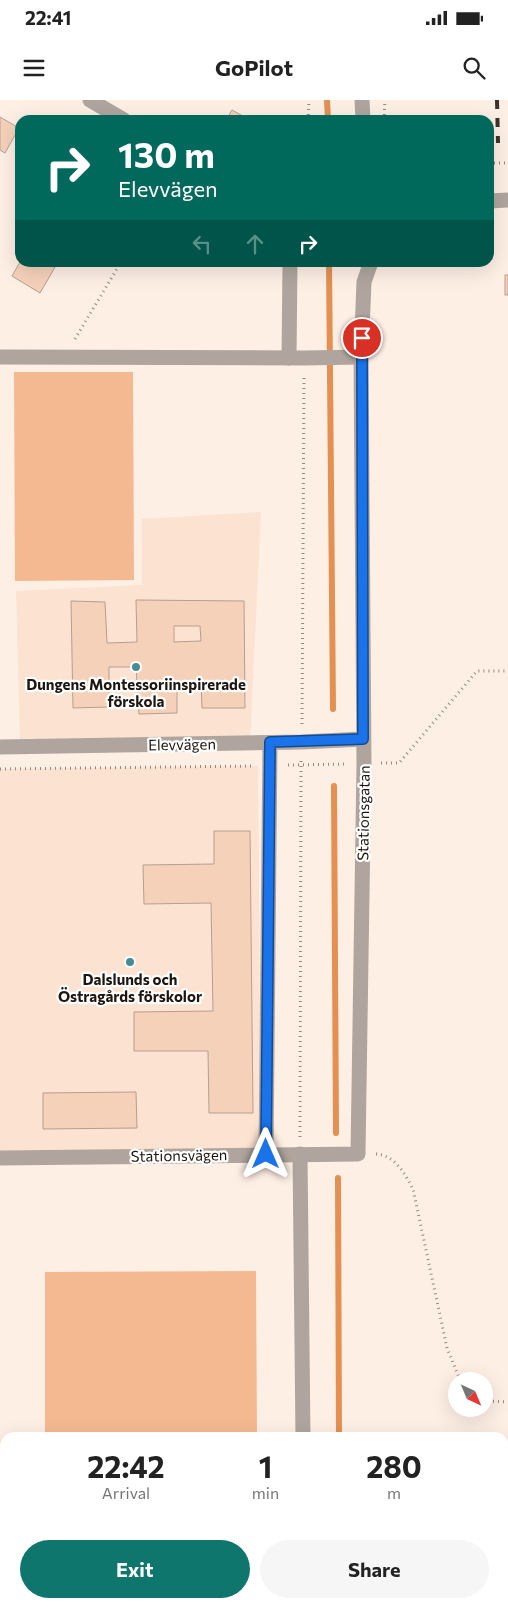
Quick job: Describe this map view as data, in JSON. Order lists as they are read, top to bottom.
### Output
{
  "streets": {
    "street": ["Elevvägen", "Stationsgatan", "Stationsvägen"]
  },
  "crossings": [
    ["Elevvägen", "Stationsgatan"],
    ["Stationsgatan", "Stationsvägen"]
  ],
  "places": ["Dungens Montessoriinspirerade förskola", "Dalslunds och Östragårds förskolor"],
  "north": "bottom right",
  "page": {
    "status": "22:41",
    "header": "GoPilot",
    "turn": ["130 m", "Elevvägen"],
    "eta": [
      "22:42",
      "Arrival",
      "1",
      "min",
      "280",
      "m"
    ],
    "buttons": ["Exit", "Share"]
  }
}
